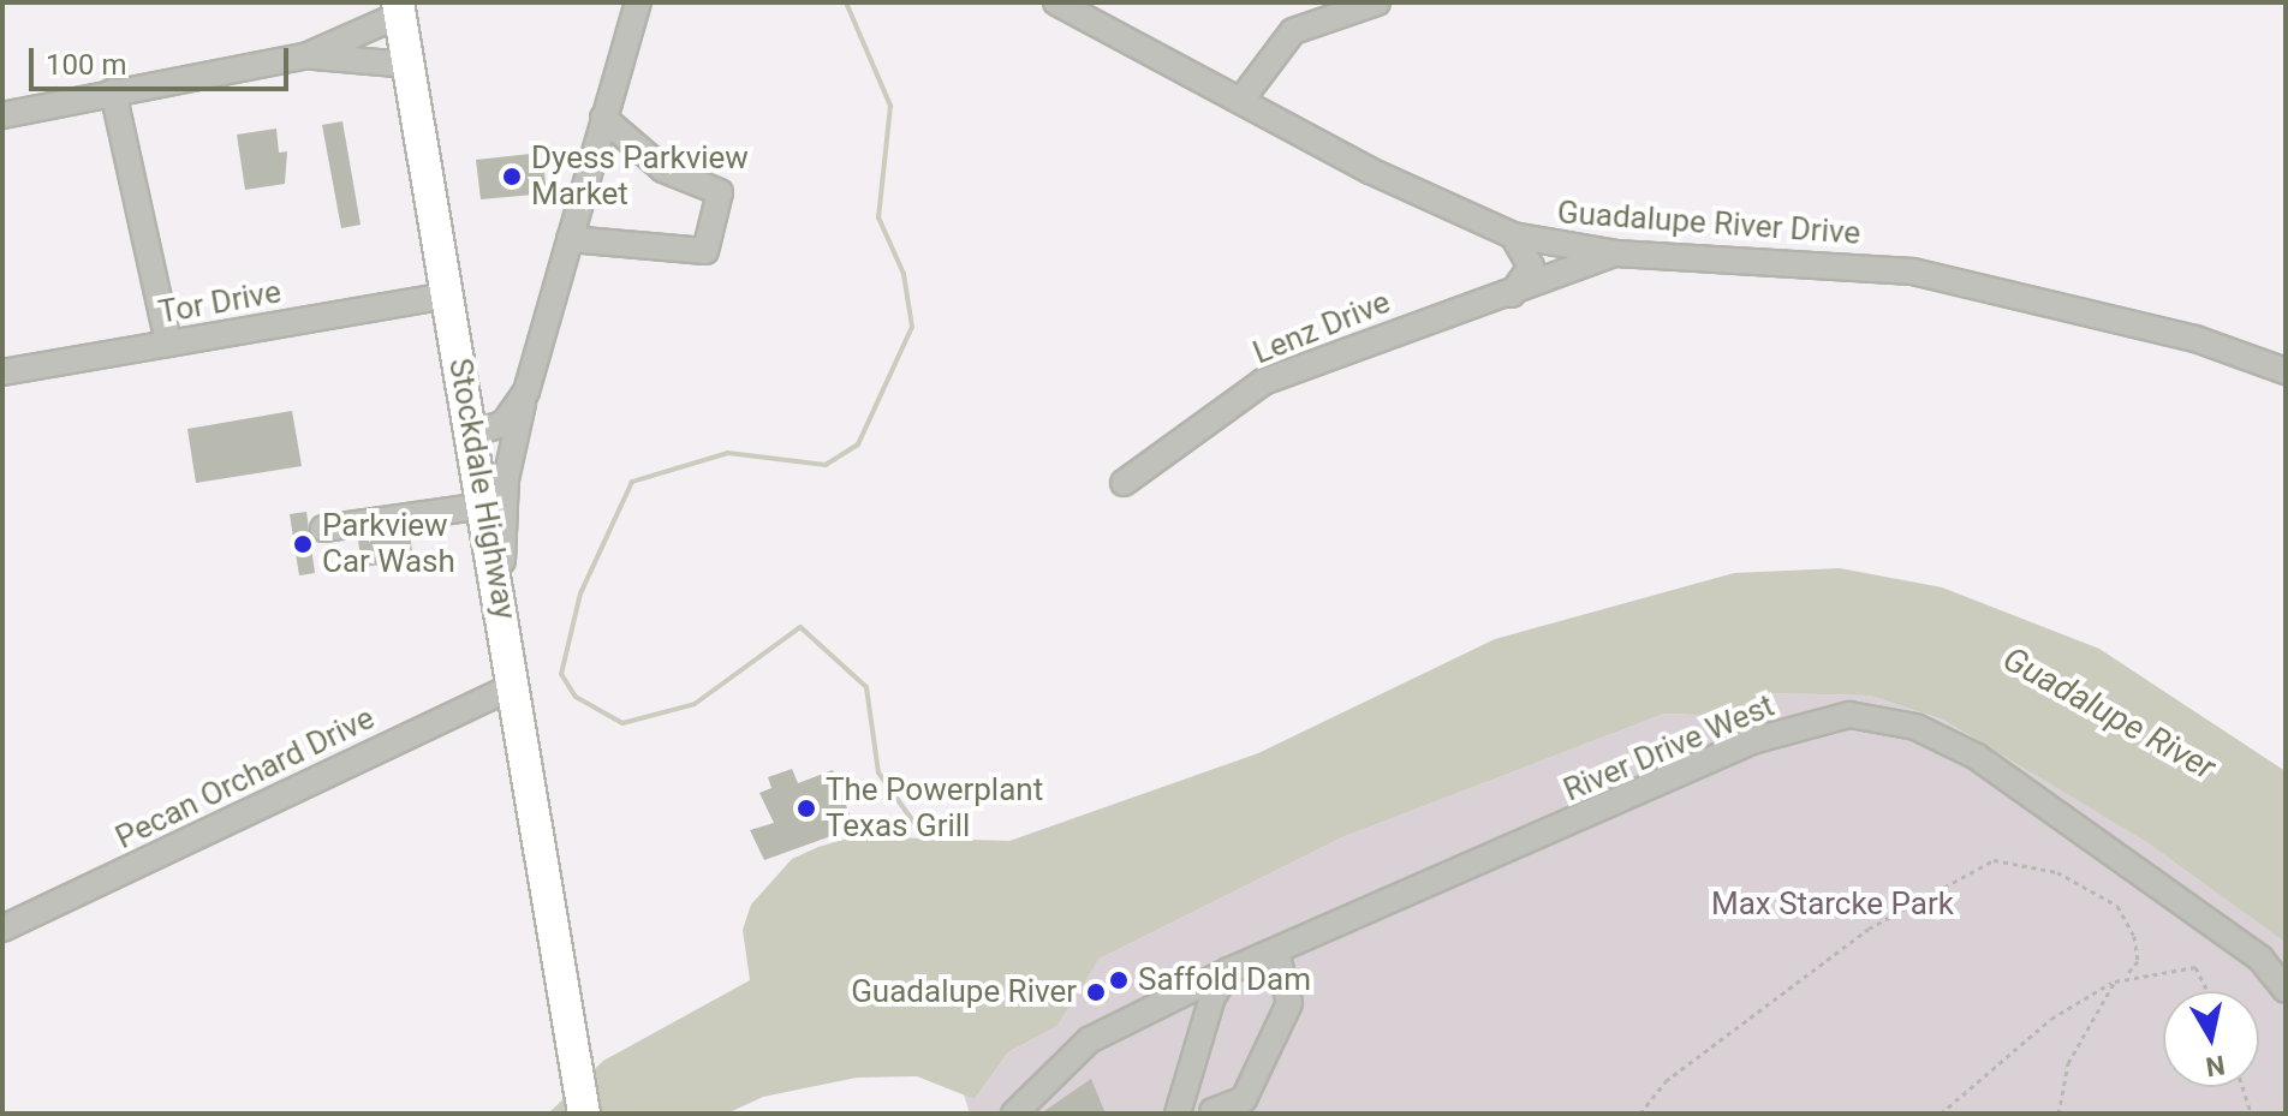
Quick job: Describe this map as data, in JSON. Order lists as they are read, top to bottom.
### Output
{
  "streets": {
    "main road": ["Stockdale Highway"],
    "street": [
      "Guadalupe River Drive",
      "Tor Drive",
      "Lenz Drive",
      "River Drive West",
      "Pecan Orchard Drive"
    ]
  },
  "crossings": [
    ["Guadalupe River Drive", "Lenz Drive"],
    ["Tor Drive", "Stockdale Highway"],
    ["Stockdale Highway", "Pecan Orchard Drive"]
  ],
  "water": ["Guadalupe River"],
  "parks": ["Max Starcke Park"],
  "places": [
    "Dyess Parkview Market",
    "Parkview Car Wash",
    "The Powerplant Texas Grill",
    "Saffold Dam",
    "Guadalupe River"
  ],
  "scale_bar": "100 m",
  "north": "bottom"
}
